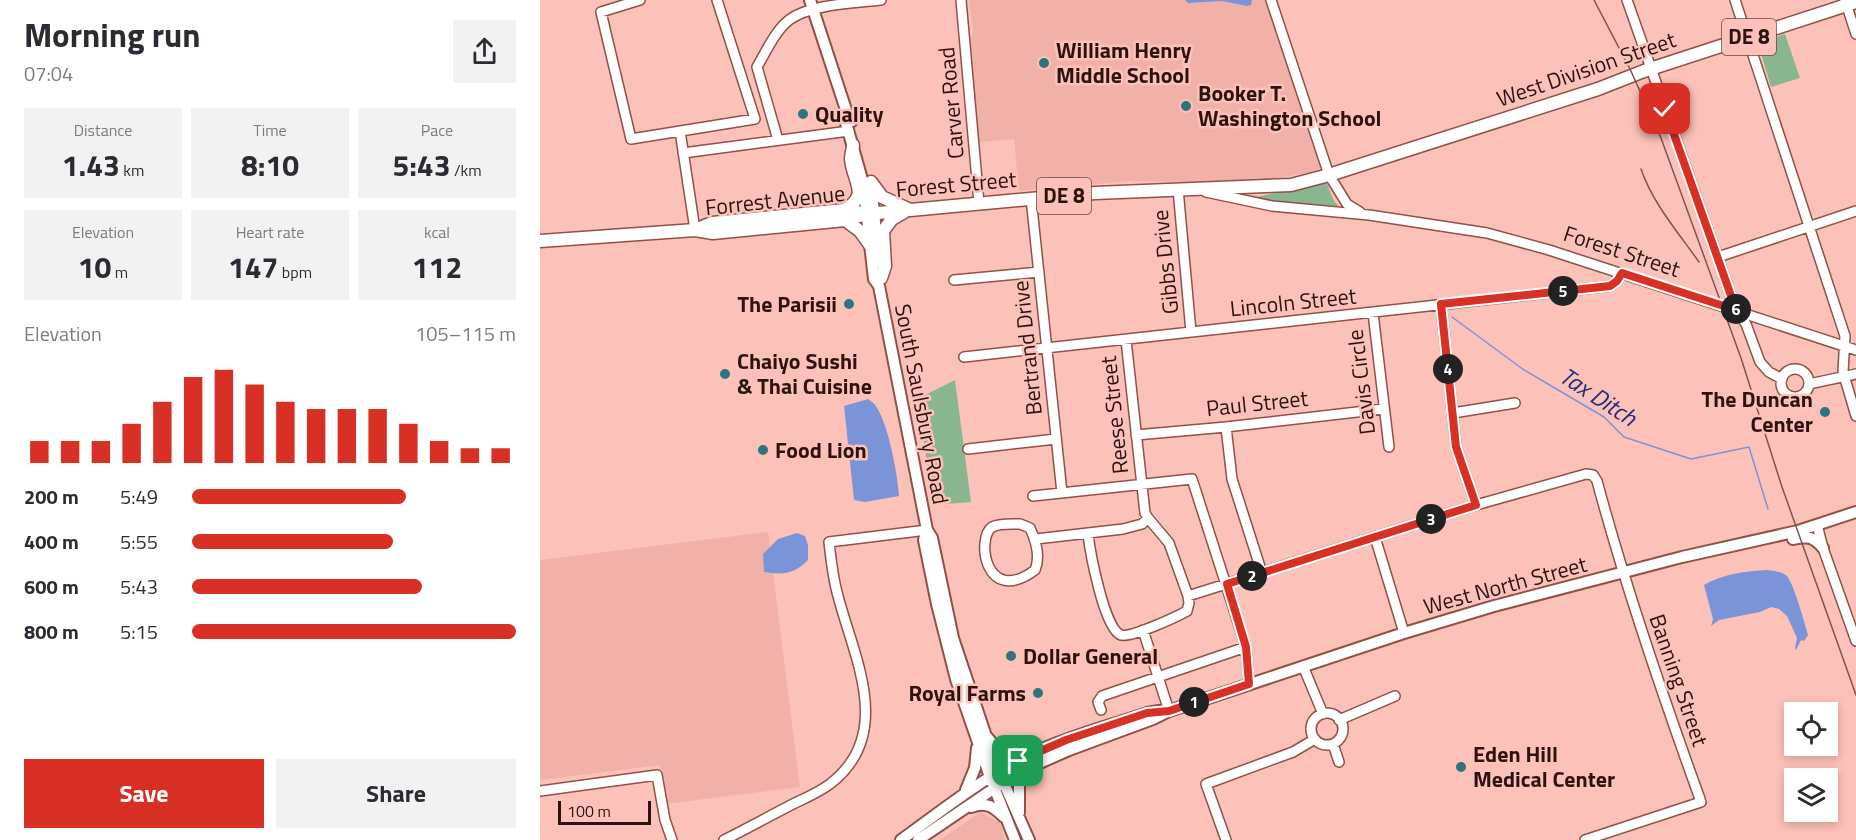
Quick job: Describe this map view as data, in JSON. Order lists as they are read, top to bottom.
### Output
{
  "streets": {
    "highway": [
      "DE 8",
      "West Division Street",
      "Forest Street",
      "Forrest Avenue"
    ],
    "main road": ["South Saulsbury Road", "West North Street"],
    "street": [
      "Carver Road",
      "Gibbs Drive",
      "Lincoln Street",
      "Bertrand Drive",
      "Davis Circle",
      "Paul Street",
      "Reese Street",
      "Banning Street"
    ]
  },
  "crossings": [
    ["West Division Street", "Forest Street"],
    ["Carver Road", "Forest Street"],
    ["Forest Street", "Forrest Avenue"],
    ["Forest Street", "Gibbs Drive"],
    ["Forest Street", "Lincoln Street"],
    ["Forest Street", "Bertrand Drive"],
    ["Forest Street", "South Saulsbury Road"],
    ["Forrest Avenue", "South Saulsbury Road"],
    ["Gibbs Drive", "Lincoln Street"],
    ["Lincoln Street", "Bertrand Drive"],
    ["Lincoln Street", "Davis Circle"],
    ["Lincoln Street", "Reese Street"],
    ["Bertrand Drive", "Reese Street"],
    ["Davis Circle", "Paul Street"],
    ["Paul Street", "Reese Street"],
    ["South Saulsbury Road", "West North Street"],
    ["Reese Street", "West North Street"],
    ["West North Street", "Banning Street"]
  ],
  "water": ["Tax Ditch"],
  "places": [
    "William Henry Middle School",
    "Booker T. Washington School",
    "Quality",
    "The Parisii",
    "Chaiyo Sushi & Thai Cuisine",
    "The Duncan Center",
    "Food Lion",
    "Dollar General",
    "Royal Farms",
    "Eden Hill Medical Center"
  ],
  "scale_bar": "100 m",
  "page": {
    "heading": ["Morning run", "07:04"],
    "stats": [
      ["Distance", "1.43 km"],
      ["Time", "8:10"],
      ["Pace", "5:43 /km"],
      ["Elevation", "10 m"],
      ["Heart rate", "147 bpm"],
      ["kcal", "112"]
    ],
    "pins": [
      "5",
      "6",
      "4",
      "3",
      "2",
      "1"
    ],
    "chart": ["Elevation", "105–115 m"],
    "list": [
      {
        "name": "200 m",
        "note": "5:49"
      },
      {
        "name": "400 m",
        "note": "5:55"
      },
      {
        "name": "600 m",
        "note": "5:43"
      },
      {
        "name": "800 m",
        "note": "5:15"
      }
    ],
    "buttons": ["Save", "Share"],
    "scale": "100 m"
  }
}
